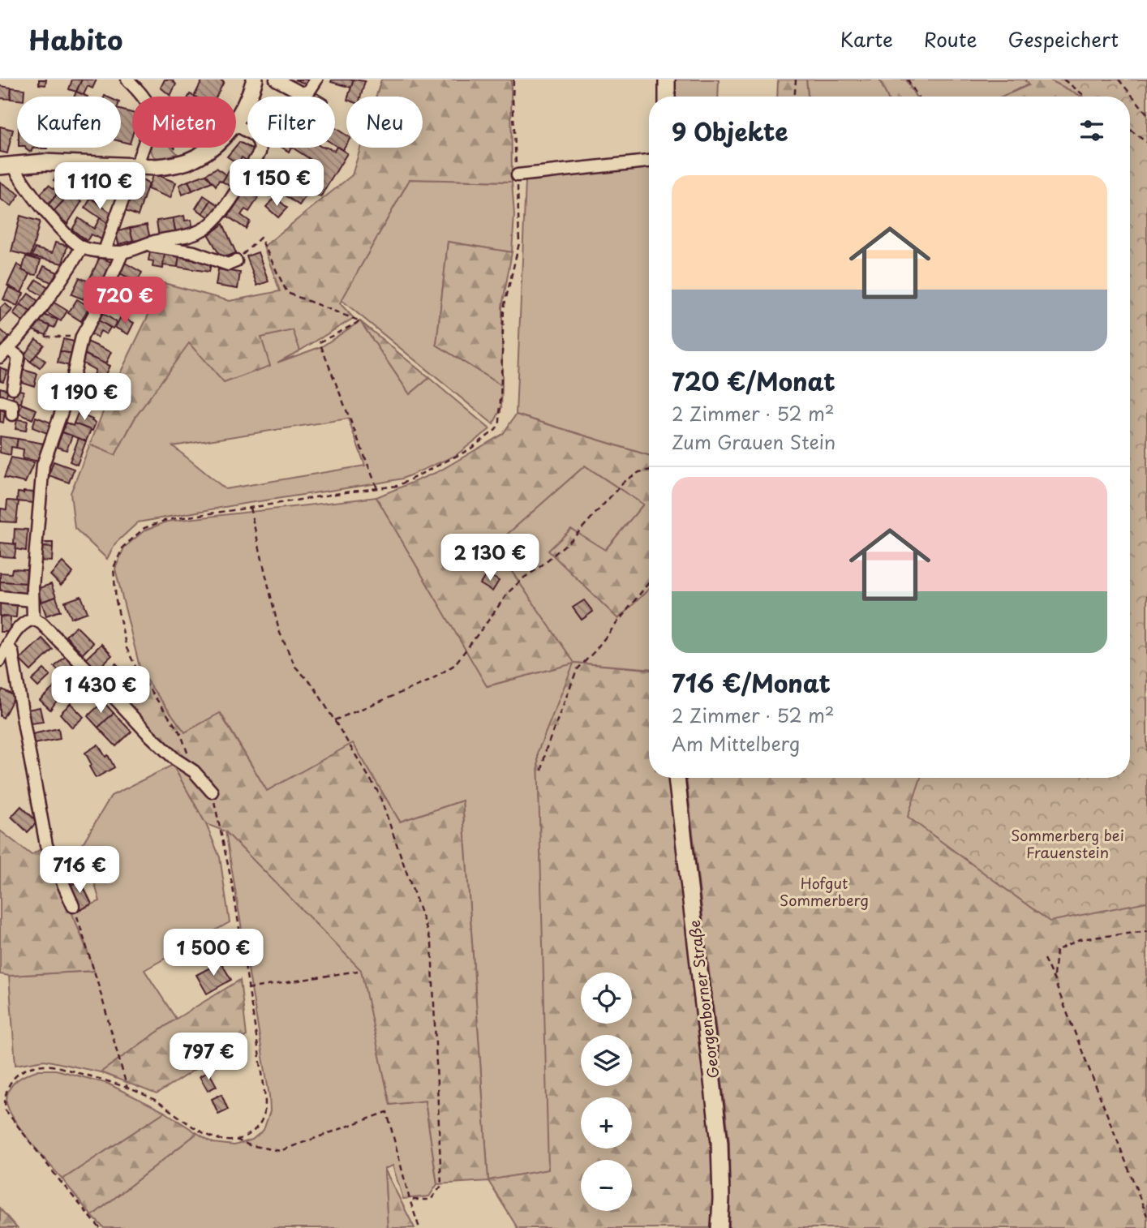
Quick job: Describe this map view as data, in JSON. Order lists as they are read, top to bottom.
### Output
{
  "streets": {
    "main road": ["Georgenborner Straße"]
  },
  "parks": ["Sommerberg bei Frauenstein", "Hofgut Sommerberg"],
  "page": {
    "header": "Habito",
    "nav": ["Karte", "Route", "Gespeichert"],
    "chip": [
      "Kaufen",
      "Mieten",
      "Filter",
      "Neu"
    ],
    "heading": "9 Objekte",
    "price": [
      "1 150 €",
      "1 110 €",
      "720 €",
      "1 190 €",
      "2 130 €",
      "1 430 €",
      "716 €",
      "1 500 €",
      "797 €"
    ],
    "list": [
      {
        "name": "720 €/Monat",
        "note": "2 Zimmer · 52 m² · Zum Grauen Stein"
      },
      {
        "name": "716 €/Monat",
        "note": "2 Zimmer · 52 m² · Am Mittelberg"
      }
    ],
    "map_buttons": ["+", "−"]
  }
}
